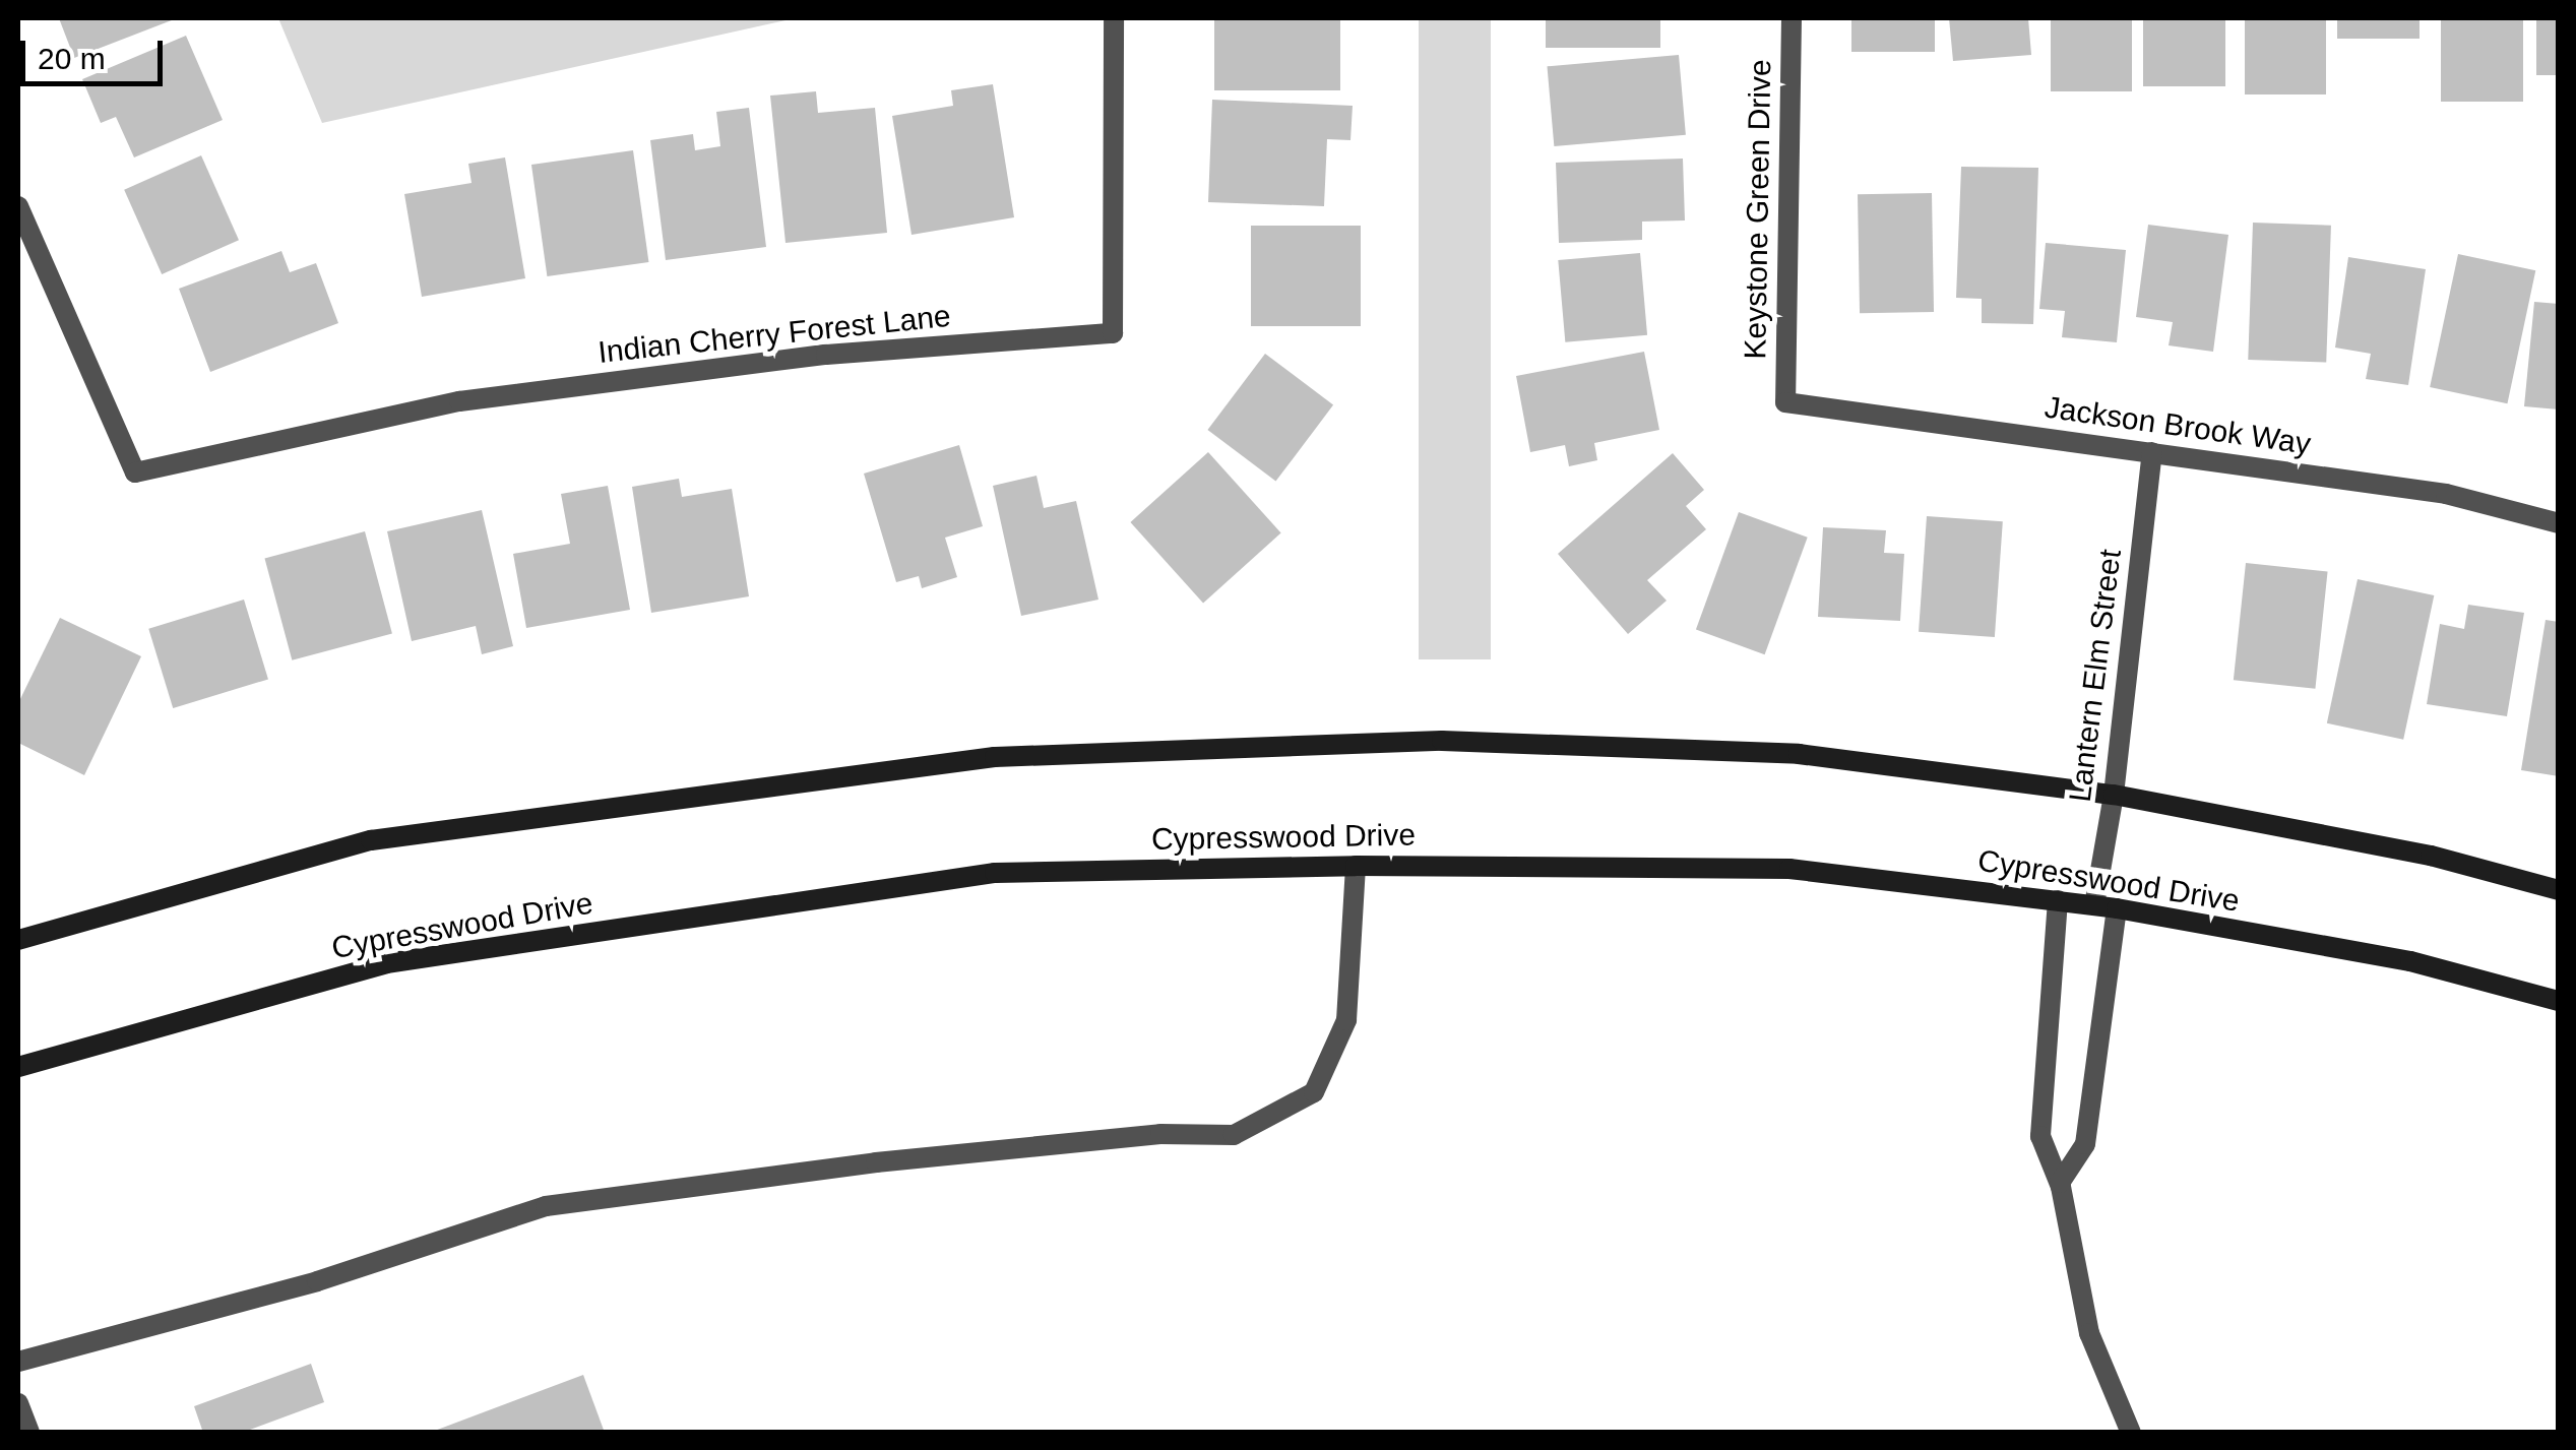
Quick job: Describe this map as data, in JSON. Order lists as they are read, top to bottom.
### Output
{
  "streets": {
    "main road": ["Cypresswood Drive"],
    "street": [
      "Keystone Green Drive",
      "Indian Cherry Forest Lane",
      "Jackson Brook Way",
      "Lantern Elm Street"
    ]
  },
  "crossings": [
    ["Keystone Green Drive", "Jackson Brook Way"],
    ["Jackson Brook Way", "Lantern Elm Street"],
    ["Lantern Elm Street", "Cypresswood Drive"]
  ],
  "scale_bar": "20 m"
}
